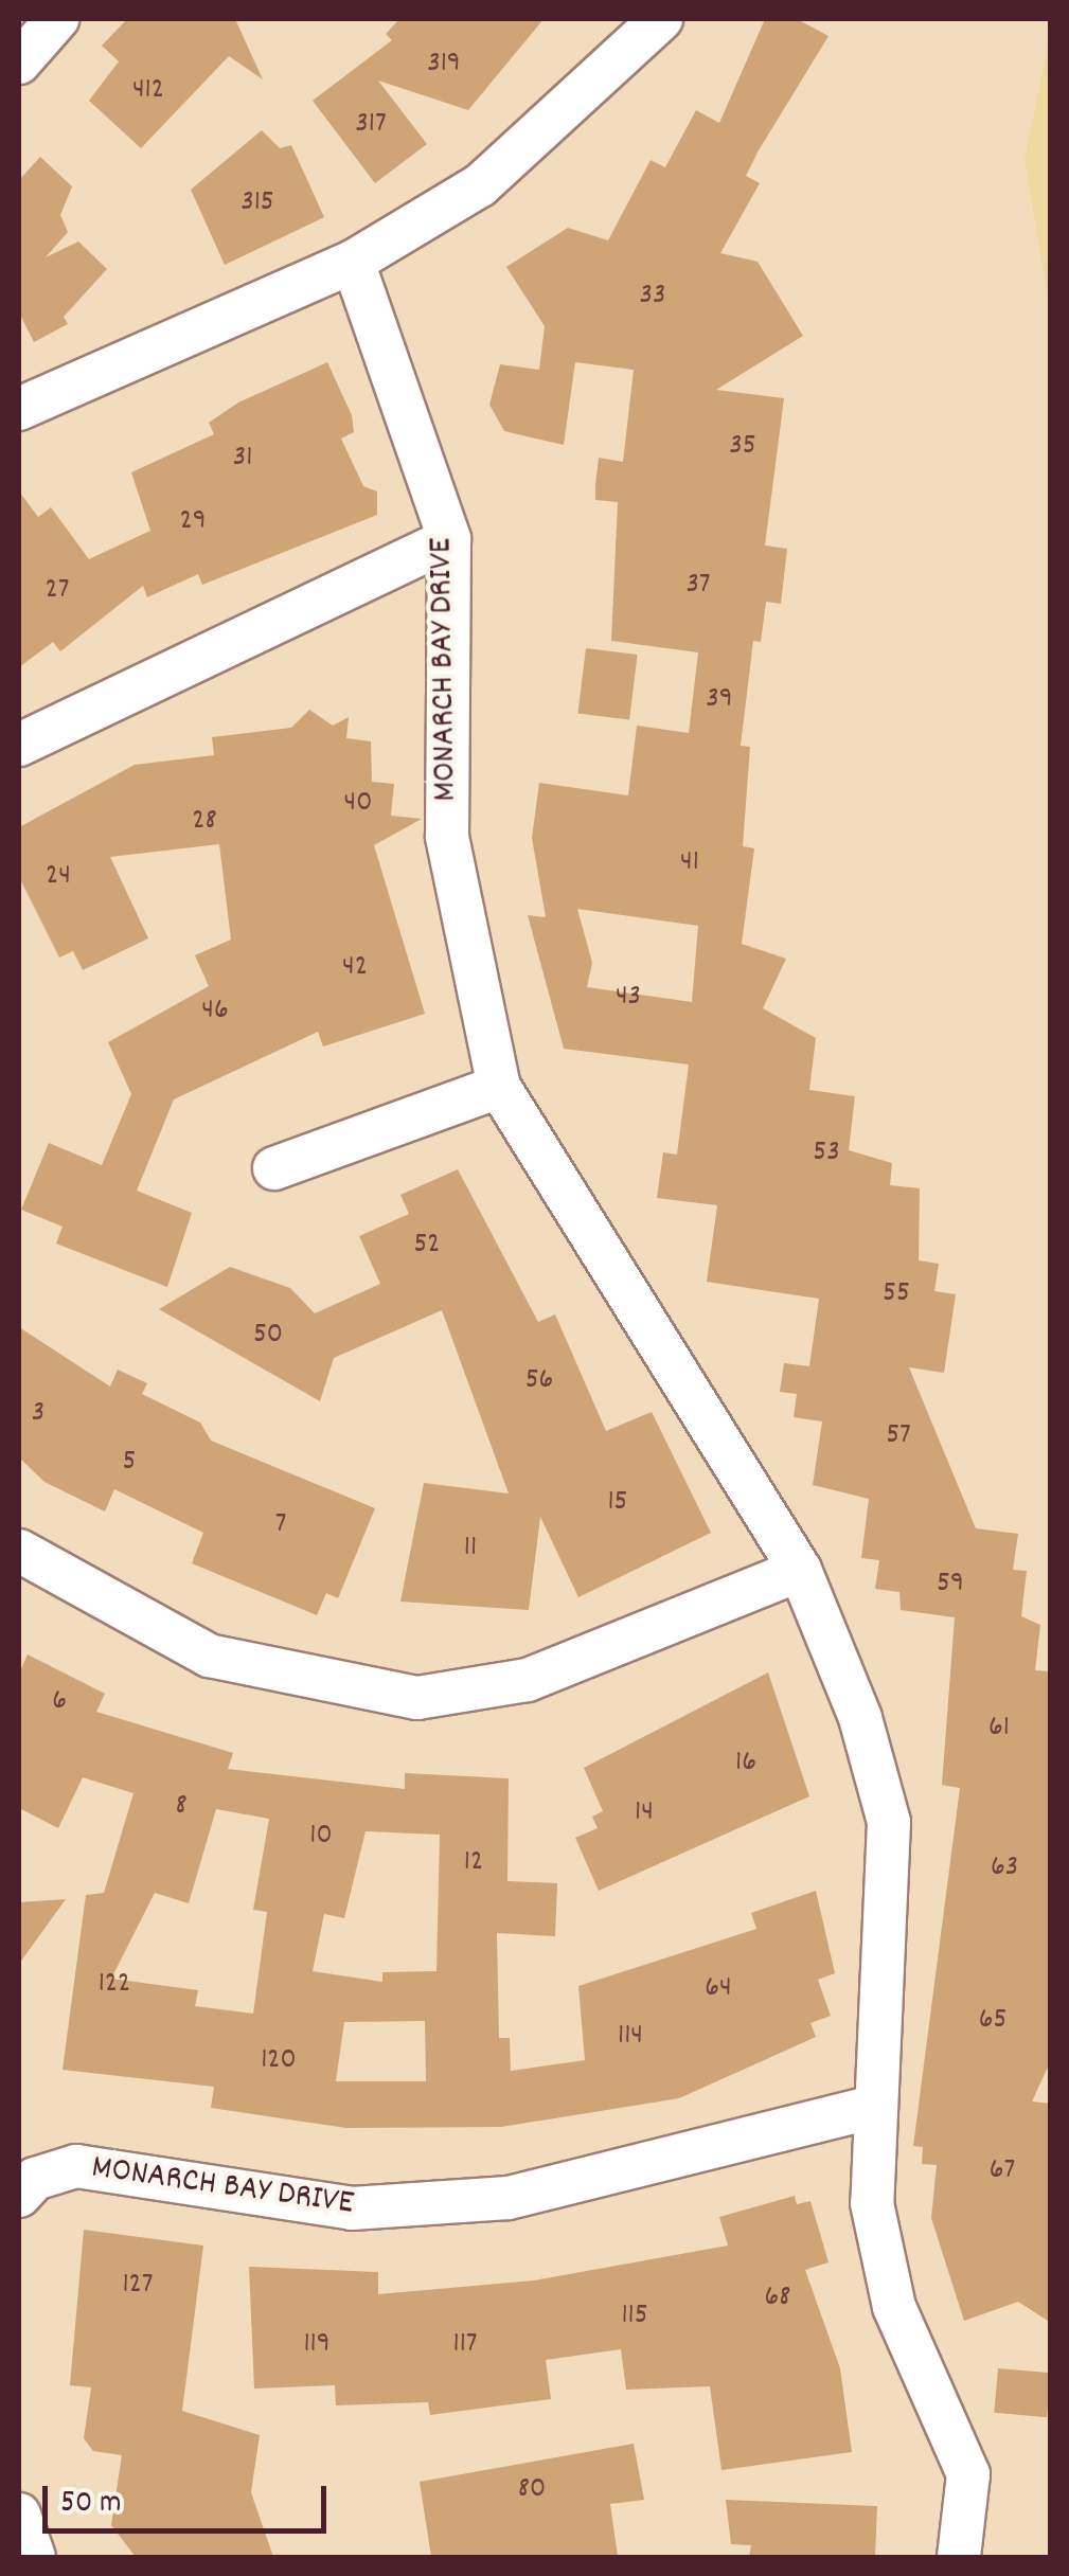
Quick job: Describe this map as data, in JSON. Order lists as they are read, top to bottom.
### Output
{
  "streets": {
    "street": ["MONARCH BAY DRIVE"]
  },
  "house_numbers": [
    "319",
    "412",
    "317",
    "315",
    "33",
    "35",
    "31",
    "29",
    "37",
    "27",
    "39",
    "40",
    "28",
    "41",
    "24",
    "42",
    "43",
    "46",
    "53",
    "52",
    "55",
    "50",
    "56",
    "3",
    "57",
    "5",
    "15",
    "7",
    "11",
    "59",
    "6",
    "61",
    "16",
    "8",
    "14",
    "10",
    "12",
    "63",
    "122",
    "64",
    "65",
    "114",
    "120",
    "67",
    "127",
    "68",
    "115",
    "119",
    "117",
    "80"
  ],
  "scale_bar": "50 m"
}
